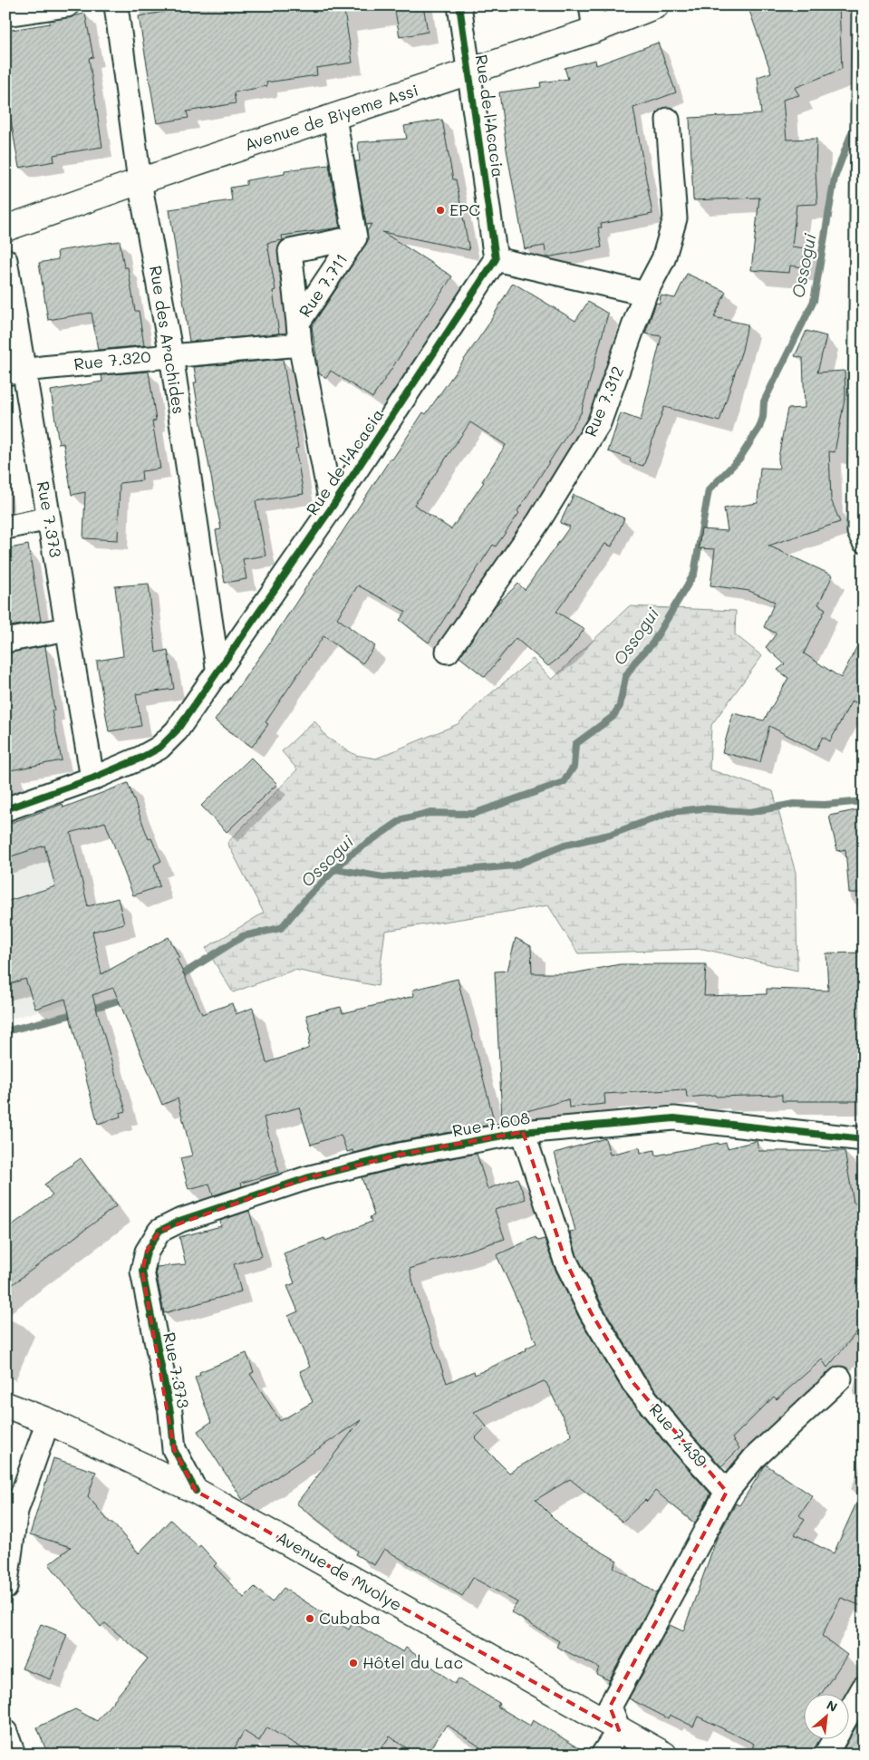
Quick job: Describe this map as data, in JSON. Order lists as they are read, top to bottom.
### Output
{
  "streets": {
    "main road": ["Avenue de Biyeme Assi", "Avenue de Mvolye"],
    "street": [
      "Rue de l'Acacia",
      "Rue 7.711",
      "Rue des Arachides",
      "Rue 7.320",
      "Rue 7.312",
      "Rue 7.373",
      "Rue 7.608",
      "Rue 7.439"
    ]
  },
  "crossings": [
    ["Rue de l'Acacia", "Avenue de Biyeme Assi"],
    ["Rue de l'Acacia", "Rue 7.711"],
    ["Rue de l'Acacia", "Rue des Arachides"],
    ["Rue de l'Acacia", "Rue 7.373"],
    ["Avenue de Biyeme Assi", "Rue 7.711"],
    ["Avenue de Biyeme Assi", "Rue des Arachides"],
    ["Rue 7.711", "Rue 7.320"],
    ["Rue des Arachides", "Rue 7.320"],
    ["Rue 7.320", "Rue 7.373"],
    ["Rue 7.373", "Rue 7.608"],
    ["Rue 7.373", "Avenue de Mvolye"],
    ["Rue 7.608", "Rue 7.439"]
  ],
  "water": ["Ossogui"],
  "places": ["EPC", "Cubaba", "Hôtel du Lac"],
  "north": "top right"
}
